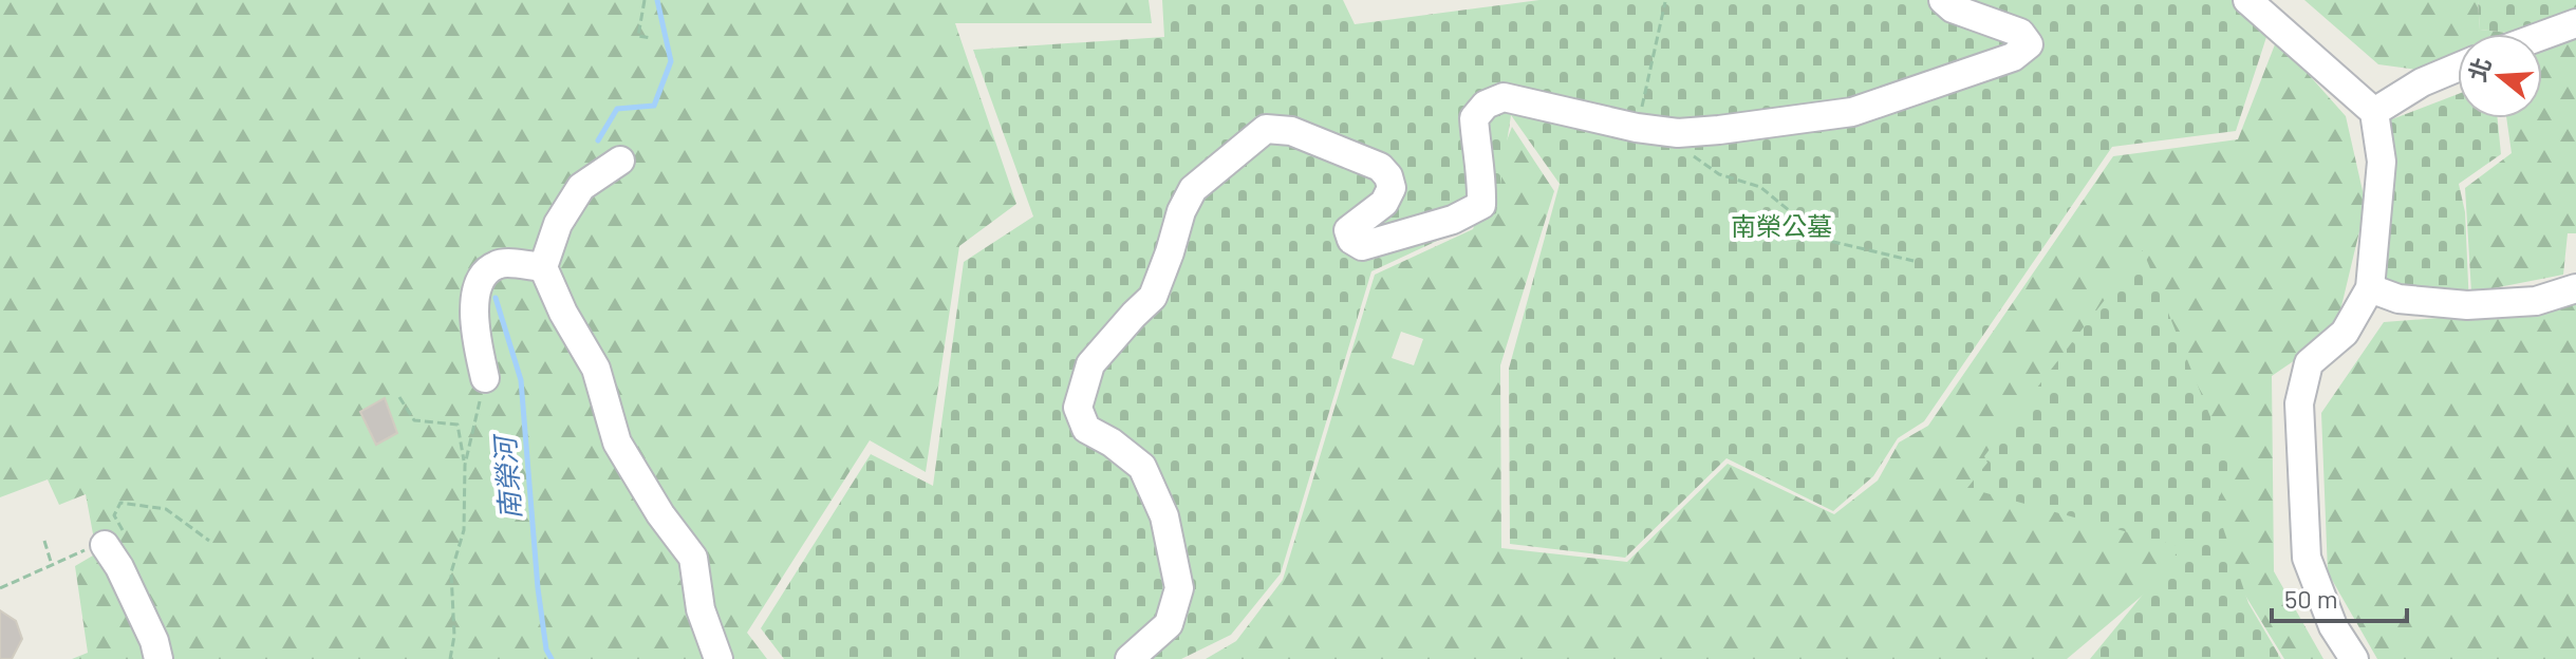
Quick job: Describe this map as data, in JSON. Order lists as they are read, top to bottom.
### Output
{
  "water": ["南榮河"],
  "parks": ["南榮公墓"],
  "scale_bar": "50 m",
  "north": "left"
}
